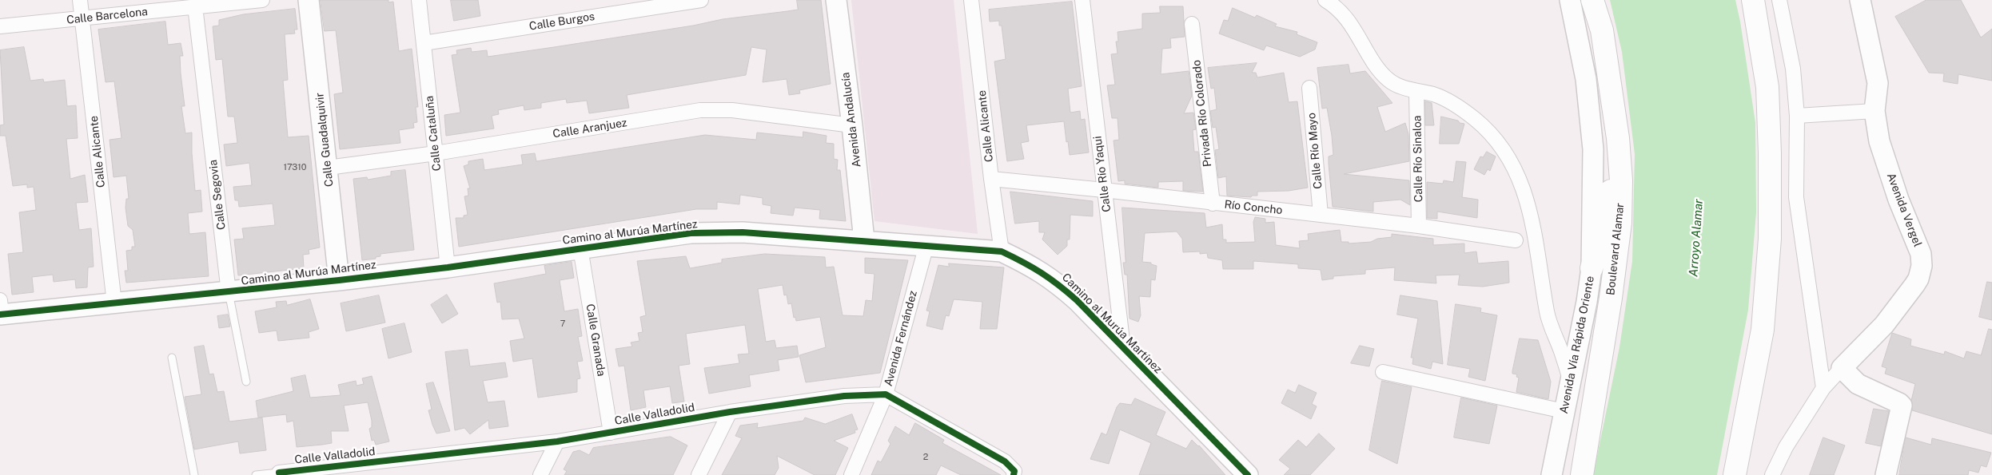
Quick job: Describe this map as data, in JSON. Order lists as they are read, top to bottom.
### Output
{
  "streets": {
    "highway": ["Boulevard Alamar"],
    "street": [
      "Calle Barcelona",
      "Calle Burgos",
      "Privada Río Colorado",
      "Avenida Andalucía",
      "Calle Alicante",
      "Calle Aranjuez",
      "Calle Cataluña",
      "Calle Guadalquivir",
      "Calle Río Mayo",
      "Calle Río Sinaloa",
      "Calle Río Yaqui",
      "Calle Segovia",
      "Río Concho",
      "Avenida Vergel",
      "Camino al Murúa Martínez",
      "Avenida Fernández",
      "Calle Granada",
      "Avenida Vía Rápida Oriente",
      "Calle Valladolid"
    ]
  },
  "crossings": [
    ["Calle Barcelona", "Calle Alicante"],
    ["Calle Barcelona", "Calle Segovia"],
    ["Calle Burgos", "Calle Cataluña"],
    ["Privada Río Colorado", "Río Concho"],
    ["Avenida Andalucía", "Calle Aranjuez"],
    ["Avenida Andalucía", "Camino al Murúa Martínez"],
    ["Calle Alicante", "Río Concho"],
    ["Calle Alicante", "Camino al Murúa Martínez"],
    ["Calle Aranjuez", "Calle Cataluña"],
    ["Calle Aranjuez", "Calle Guadalquivir"],
    ["Calle Cataluña", "Camino al Murúa Martínez"],
    ["Calle Guadalquivir", "Camino al Murúa Martínez"],
    ["Calle Río Mayo", "Río Concho"],
    ["Calle Río Sinaloa", "Río Concho"],
    ["Calle Río Yaqui", "Río Concho"],
    ["Calle Río Yaqui", "Camino al Murúa Martínez"],
    ["Calle Segovia", "Camino al Murúa Martínez"],
    ["Camino al Murúa Martínez", "Avenida Fernández"],
    ["Camino al Murúa Martínez", "Calle Granada"],
    ["Avenida Fernández", "Calle Valladolid"],
    ["Calle Granada", "Calle Valladolid"]
  ],
  "water": ["Arroyo Alamar"],
  "house_numbers": ["17310", "7", "2"]
}
